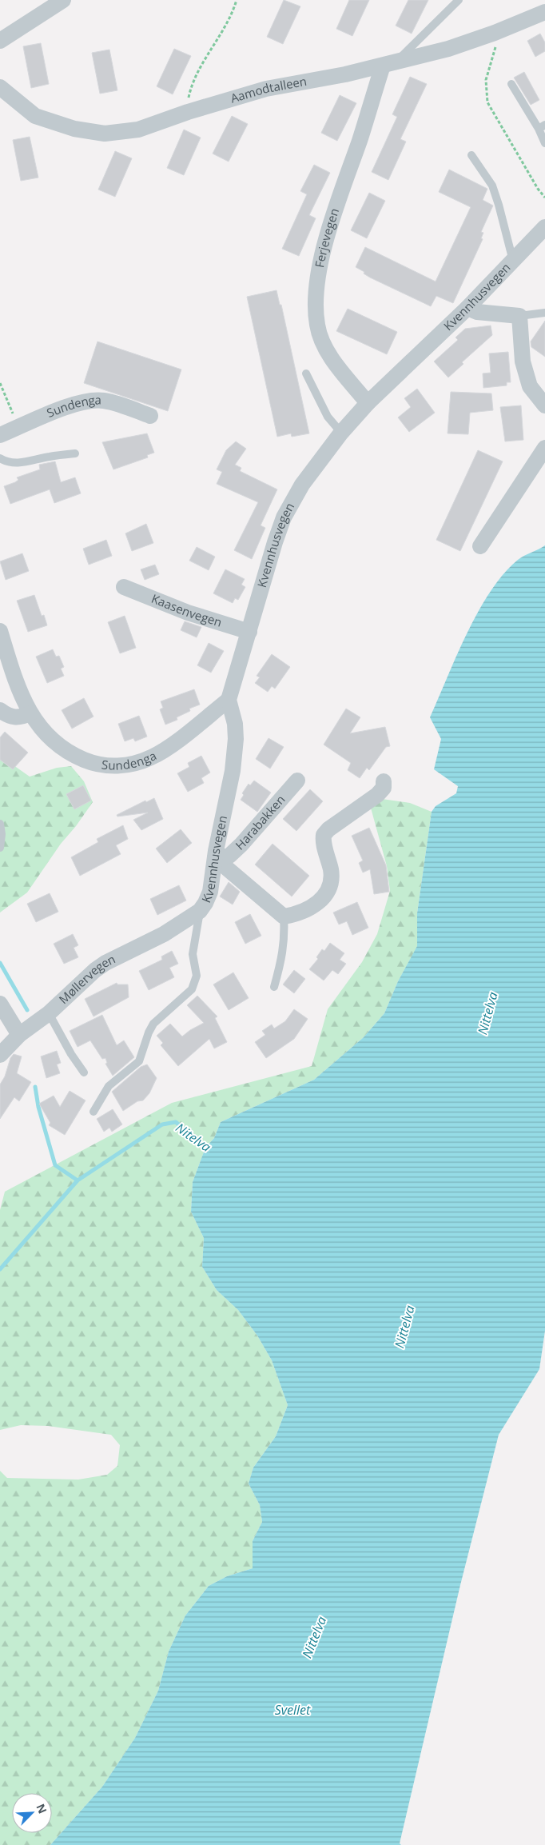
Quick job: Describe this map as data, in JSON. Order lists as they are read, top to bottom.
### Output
{
  "streets": {
    "street": [
      "Aamodtalleen",
      "Ferjevegen",
      "Kvennhusvegen",
      "Sundenga",
      "Kaasenvegen",
      "Harabakken",
      "Møllervegen"
    ]
  },
  "crossings": [
    ["Aamodtalleen", "Ferjevegen"],
    ["Ferjevegen", "Kvennhusvegen"],
    ["Kvennhusvegen", "Sundenga"],
    ["Kvennhusvegen", "Kaasenvegen"],
    ["Kvennhusvegen", "Harabakken"],
    ["Kvennhusvegen", "Møllervegen"]
  ],
  "water": ["Nittelva", "Nitelva", "Svellet"],
  "north": "top right"
}
